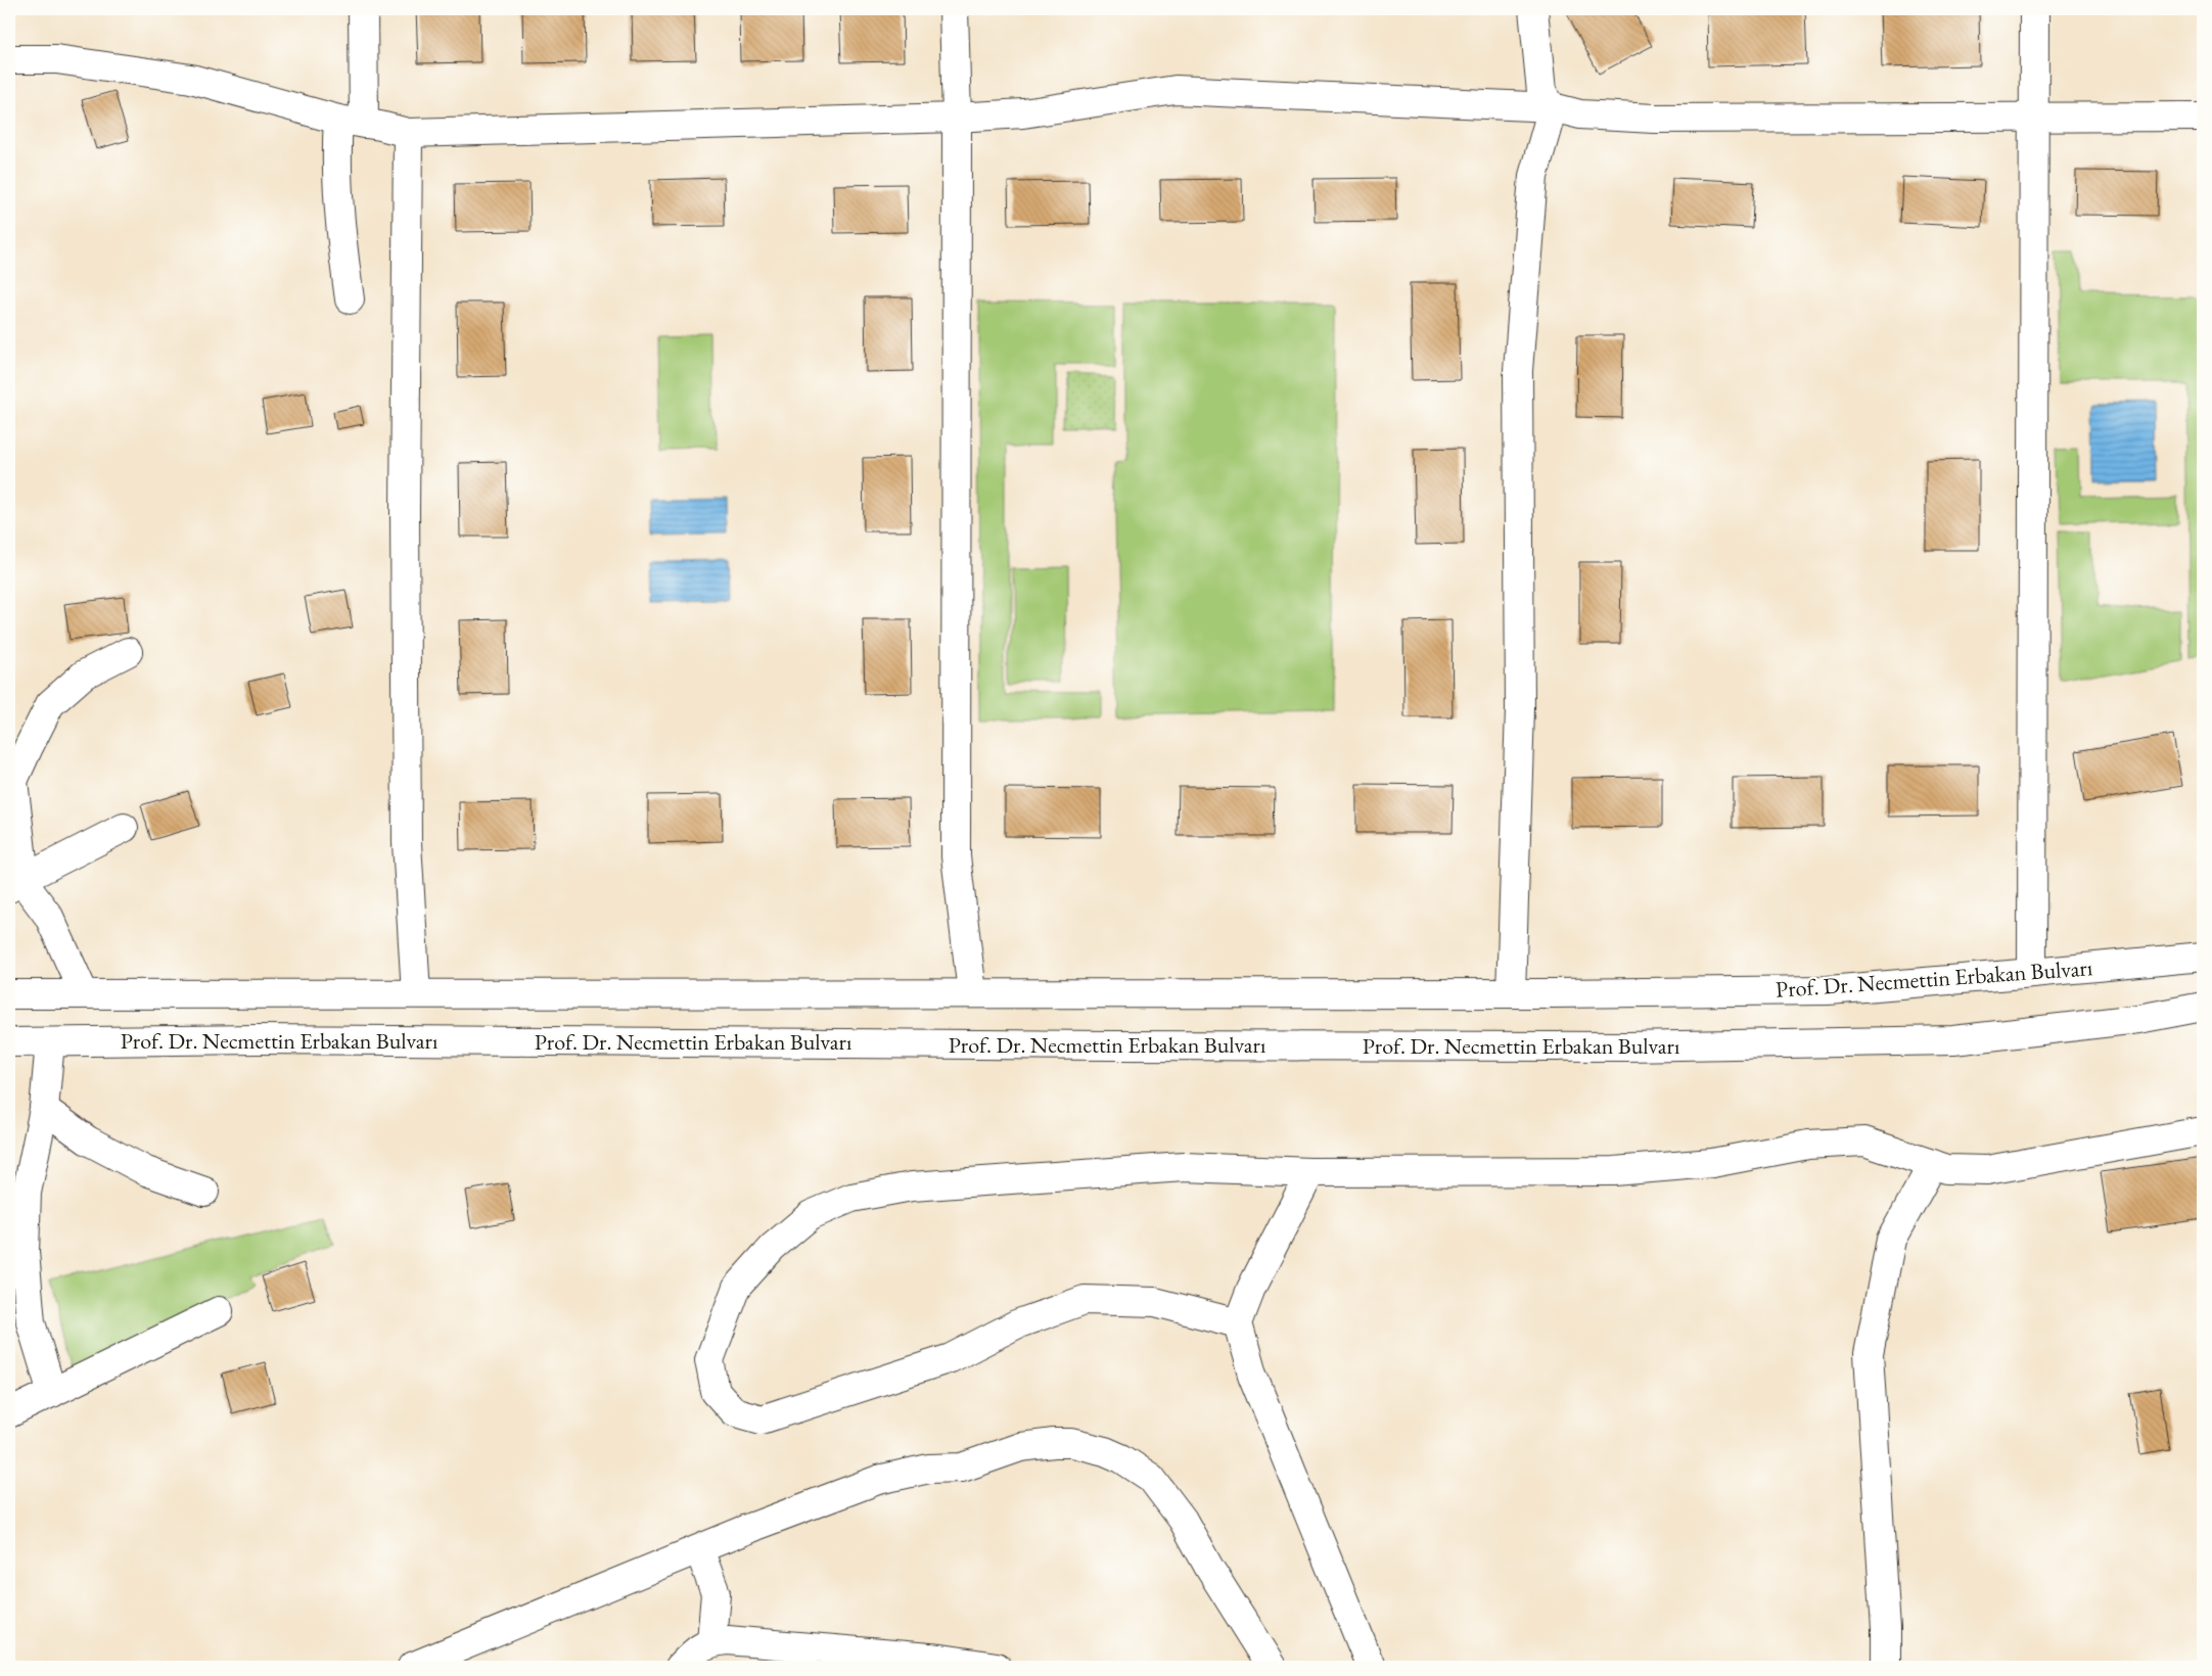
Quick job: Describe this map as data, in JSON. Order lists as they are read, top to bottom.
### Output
{
  "streets": {
    "street": ["Prof. Dr. Necmettin Erbakan Bulvarı"]
  }
}
